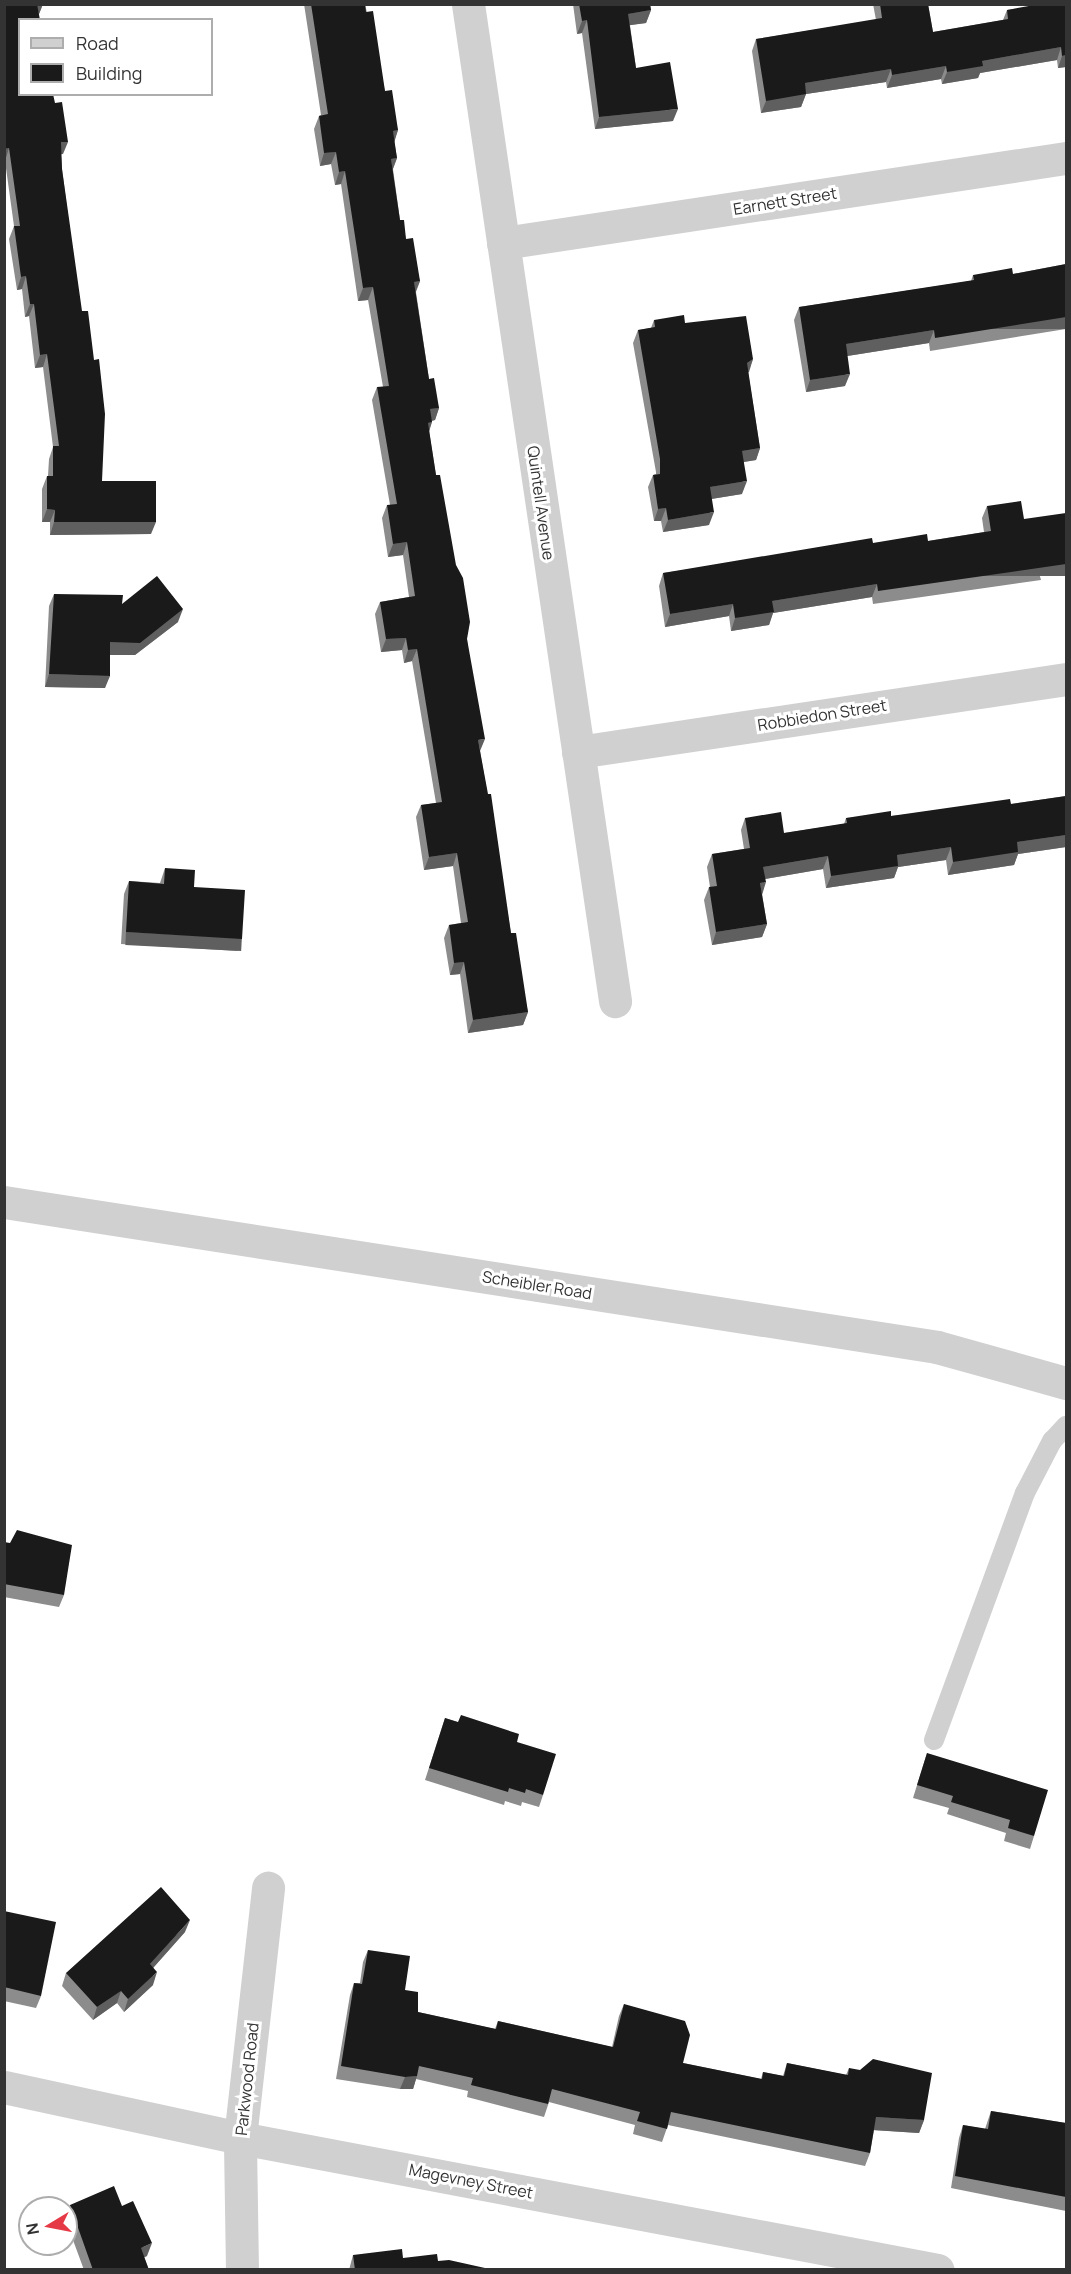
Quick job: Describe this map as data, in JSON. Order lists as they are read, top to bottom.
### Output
{
  "streets": {
    "street": [
      "Earnett Street",
      "Quintell Avenue",
      "Robbiedon Street",
      "Scheibler Road",
      "Parkwood Road",
      "Magevney Street"
    ]
  },
  "crossings": [
    ["Earnett Street", "Quintell Avenue"],
    ["Quintell Avenue", "Robbiedon Street"],
    ["Parkwood Road", "Magevney Street"]
  ],
  "legend": ["Road", "Building"],
  "north": "left"
}
